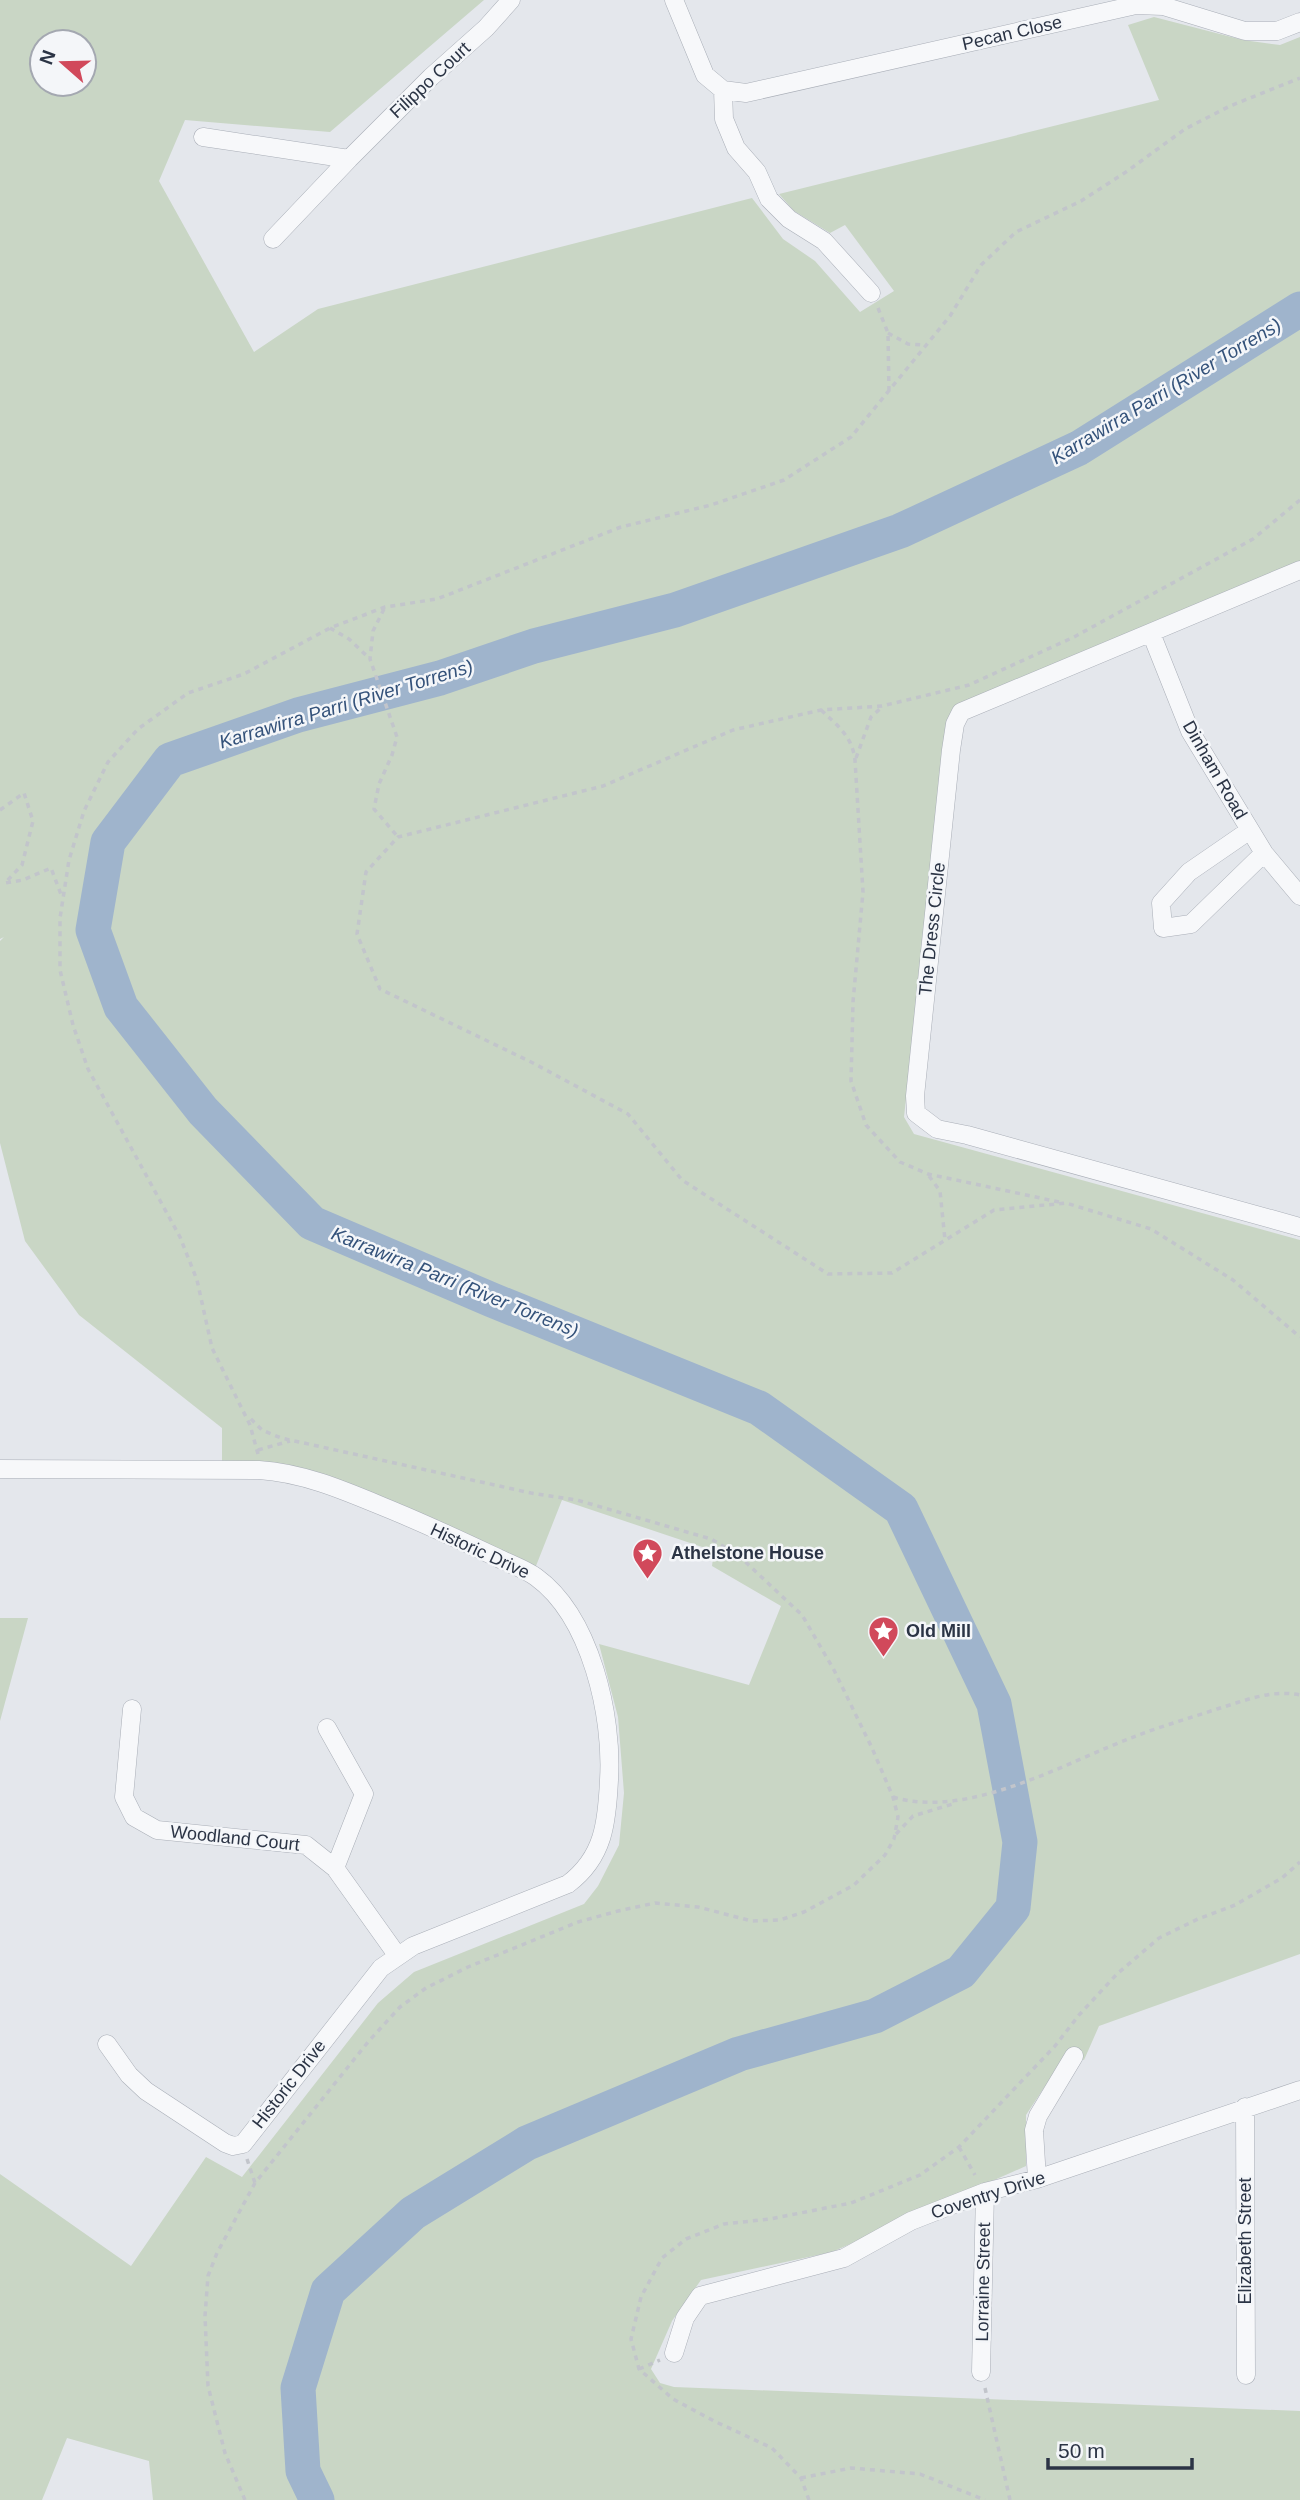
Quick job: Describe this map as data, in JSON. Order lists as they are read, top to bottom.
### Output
{
  "streets": {
    "street": [
      "Pecan Close",
      "Filippo Court",
      "Dinham Road",
      "The Dress Circle",
      "Historic Drive",
      "Woodland Court",
      "Coventry Drive",
      "Elizabeth Street",
      "Lorraine Street"
    ]
  },
  "crossings": [
    ["Dinham Road", "The Dress Circle"],
    ["Historic Drive", "Woodland Court"],
    ["Coventry Drive", "Elizabeth Street"],
    ["Coventry Drive", "Lorraine Street"]
  ],
  "water": ["Karrawirra Parri (River Torrens)"],
  "places": {
    "place": ["Athelstone House", "Old Mill"]
  },
  "scale_bar": "50 m",
  "north": "left"
}
